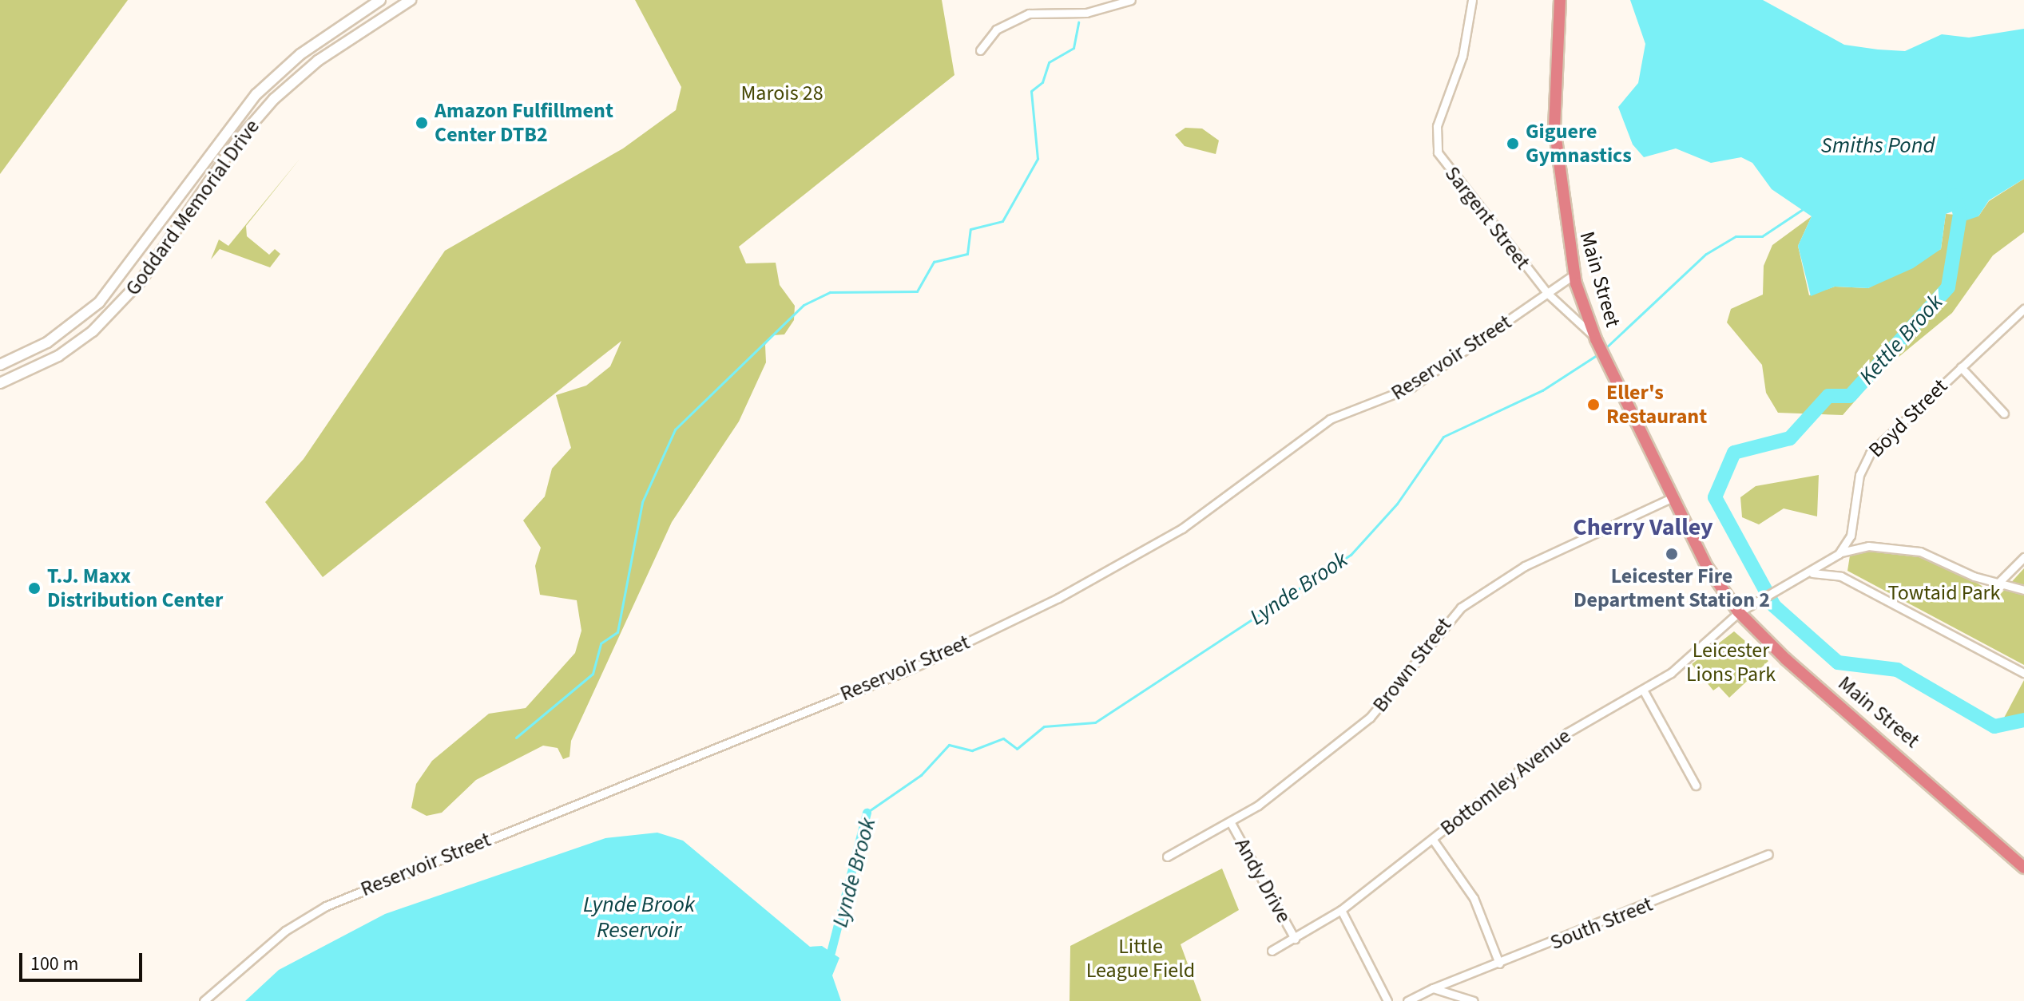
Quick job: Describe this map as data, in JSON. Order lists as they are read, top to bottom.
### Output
{
  "streets": {
    "highway": ["Main Street"],
    "main road": ["Goddard Memorial Drive"],
    "street": [
      "Sargent Street",
      "Reservoir Street",
      "Boyd Street",
      "Brown Street",
      "Bottomley Avenue",
      "Andy Drive",
      "South Street"
    ]
  },
  "crossings": [
    ["Sargent Street", "Main Street"],
    ["Sargent Street", "Reservoir Street"],
    ["Main Street", "Reservoir Street"],
    ["Main Street", "Brown Street"],
    ["Main Street", "Bottomley Avenue"],
    ["Boyd Street", "Bottomley Avenue"],
    ["Brown Street", "Andy Drive"],
    ["Bottomley Avenue", "Andy Drive"]
  ],
  "districts": ["Cherry Valley"],
  "water": [
    "Smiths Pond",
    "Kettle Brook",
    "Lynde Brook",
    "Lynde Brook Reservoir"
  ],
  "parks": [
    "Marois 28",
    "Towtaid Park",
    "Leicester Lions Park",
    "Little League Field"
  ],
  "places": [
    "Amazon Fulfillment Center DTB2",
    "Giguere Gymnastics",
    "Eller's Restaurant",
    "Leicester Fire Department Station 2",
    "T.J. Maxx Distribution Center"
  ],
  "scale_bar": "100 m"
}
